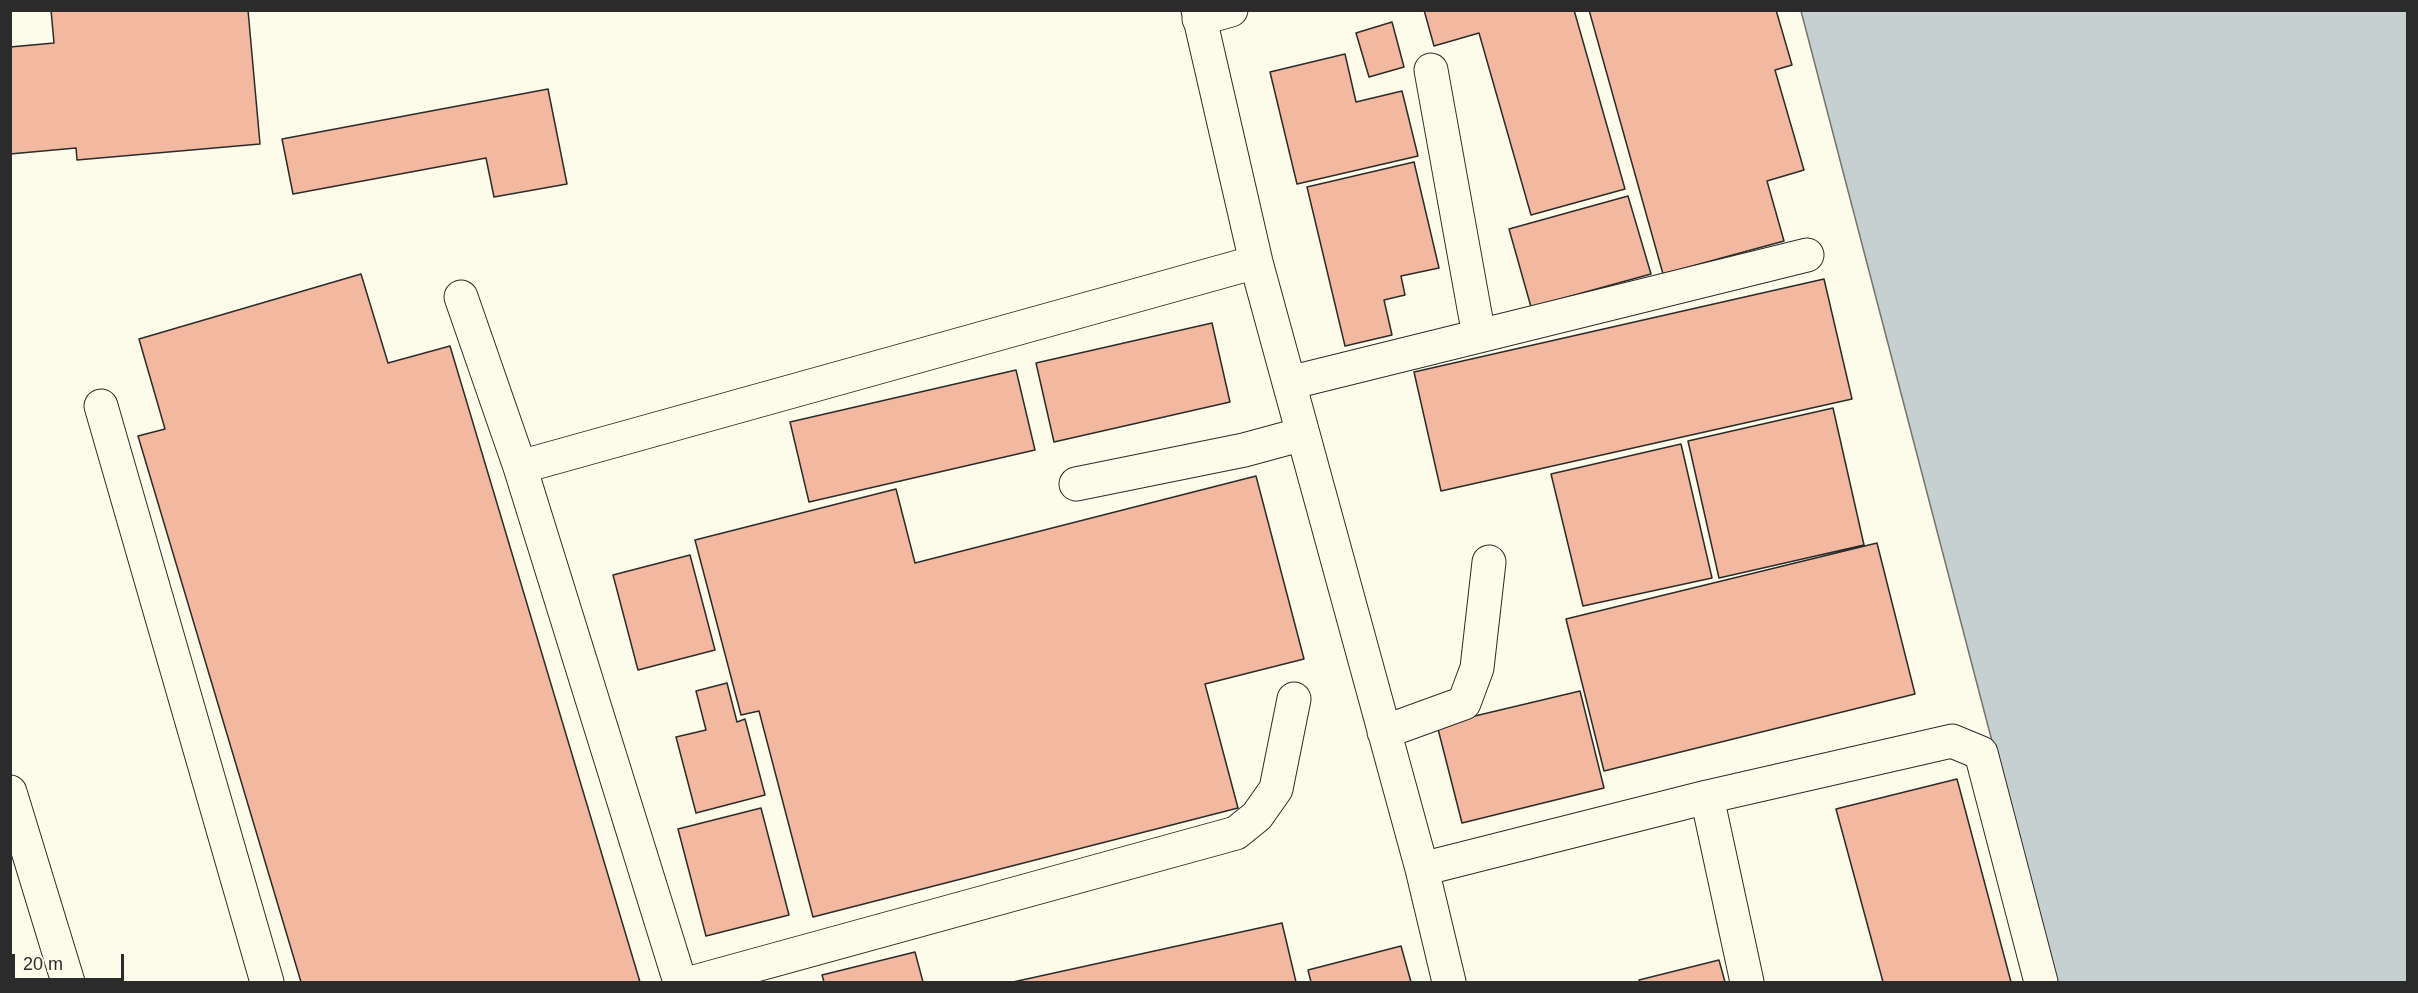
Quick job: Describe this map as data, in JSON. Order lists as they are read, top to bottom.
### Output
{
  "scale_bar": "20 m"
}
